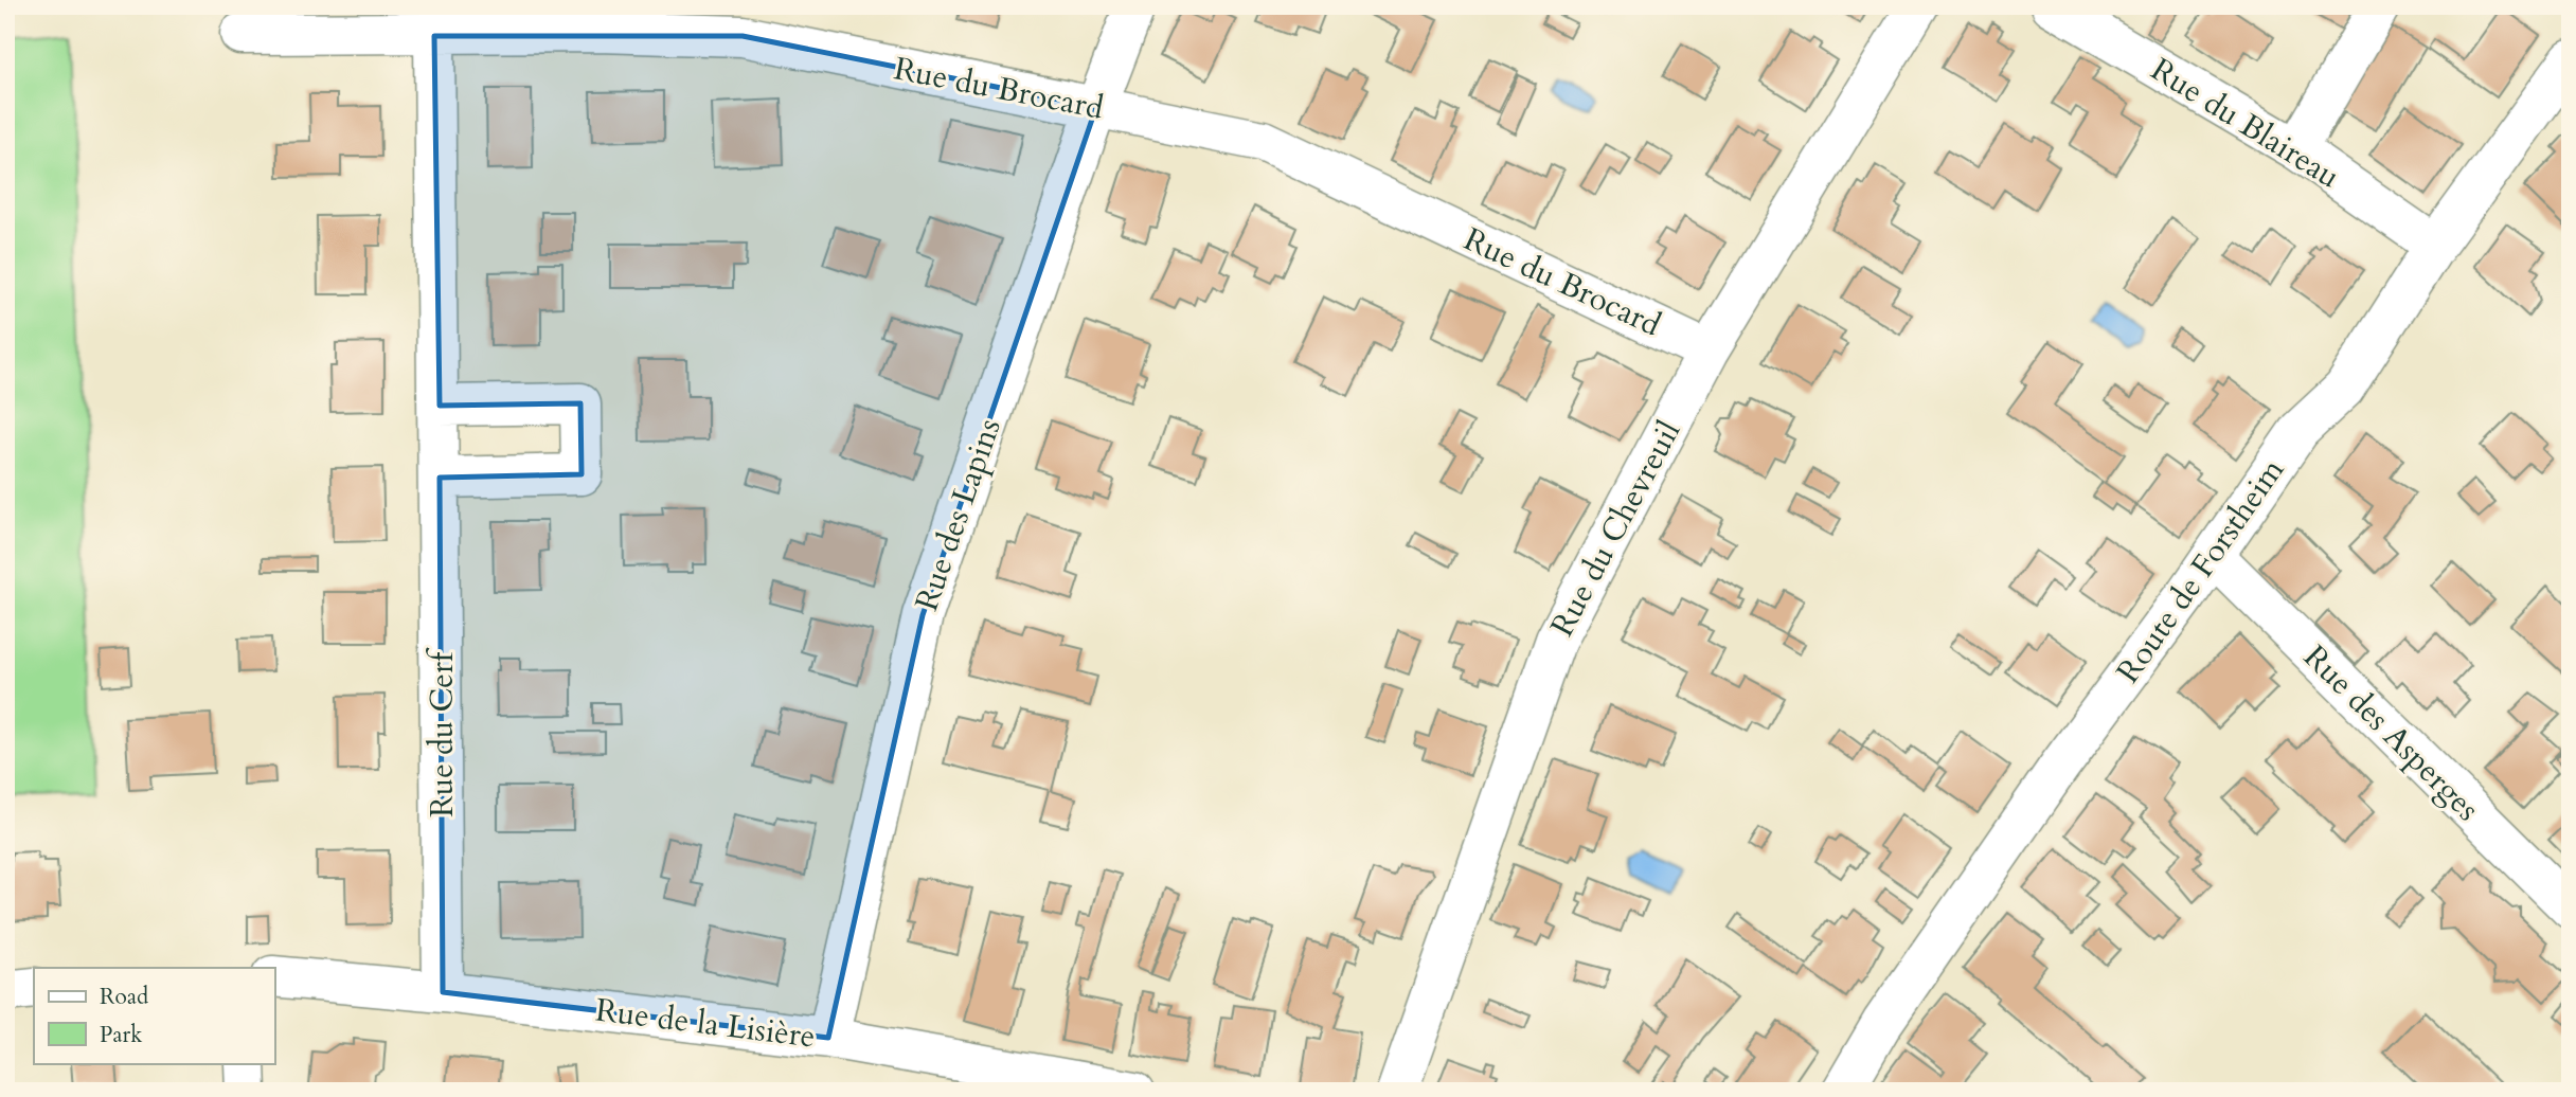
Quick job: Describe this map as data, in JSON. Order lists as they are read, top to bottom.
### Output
{
  "streets": {
    "street": [
      "Rue du Brocard",
      "Rue du Blaireau",
      "Rue des Lapins",
      "Rue du Chevreuil",
      "Route de Forstheim",
      "Rue des Asperges",
      "Rue du Cerf",
      "Rue de la Lisière"
    ]
  },
  "crossings": [
    ["Rue du Brocard", "Rue des Lapins"],
    ["Rue du Brocard", "Rue du Chevreuil"],
    ["Rue du Brocard", "Rue du Cerf"],
    ["Rue du Blaireau", "Route de Forstheim"],
    ["Rue des Lapins", "Rue de la Lisière"],
    ["Route de Forstheim", "Rue des Asperges"],
    ["Rue du Cerf", "Rue de la Lisière"]
  ],
  "legend": ["Road", "Park"]
}
